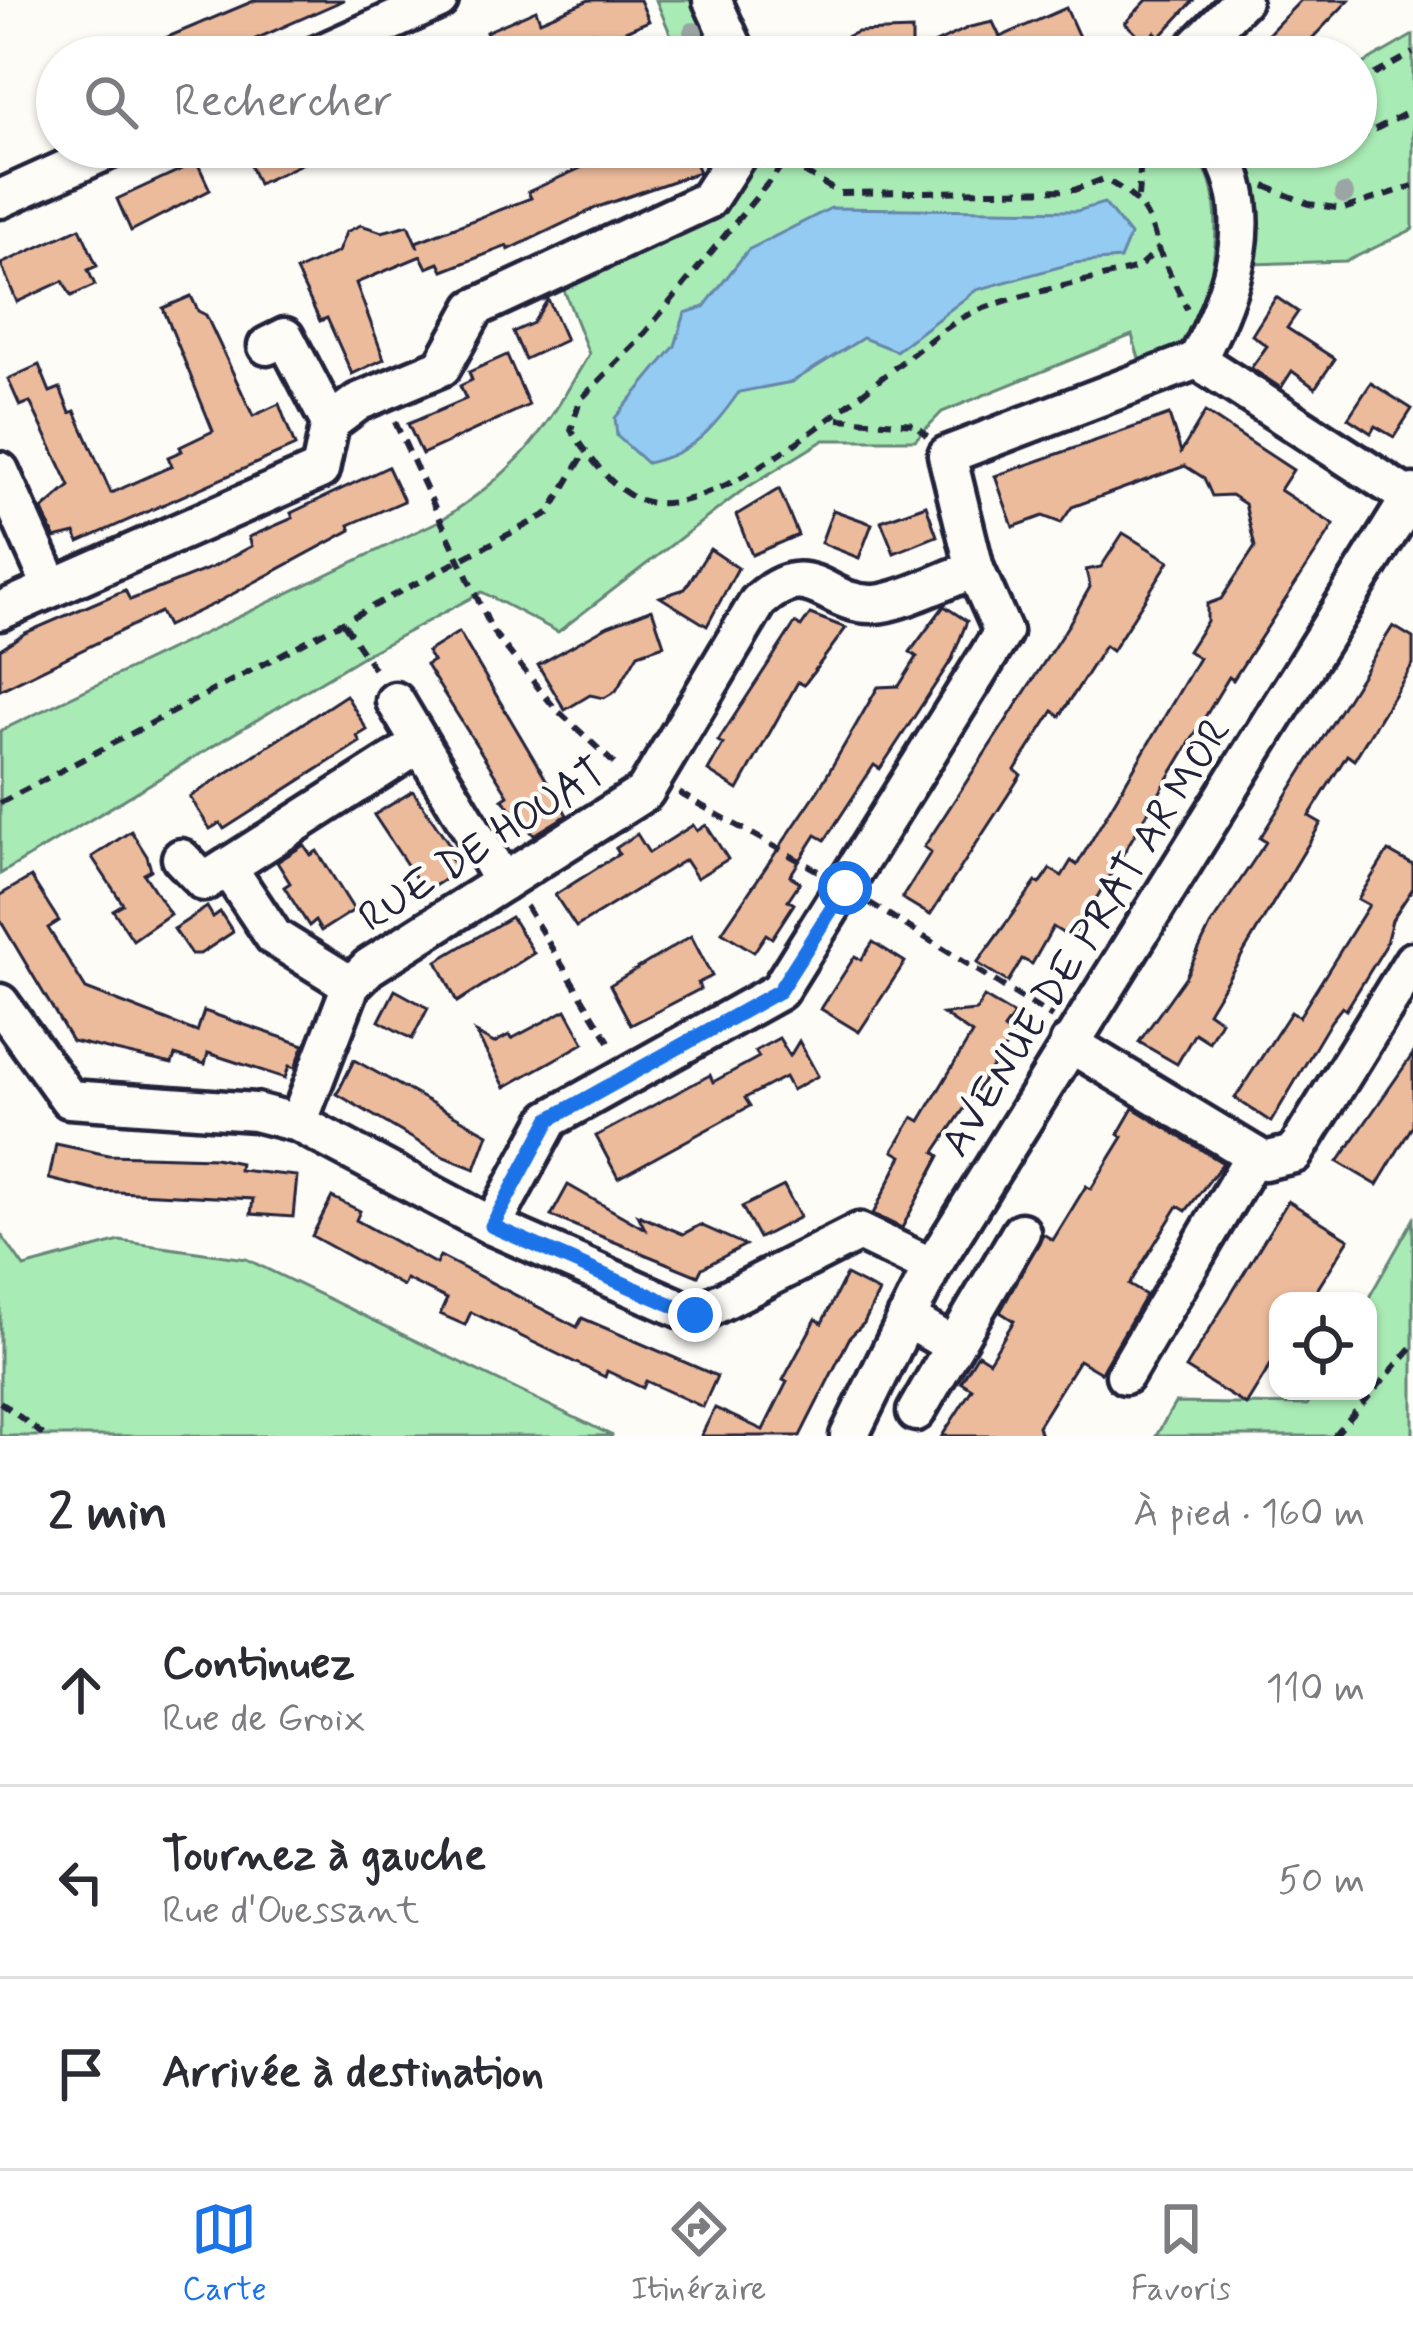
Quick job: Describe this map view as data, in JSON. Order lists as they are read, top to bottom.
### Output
{
  "streets": {
    "street": ["RUE DE HOUAT", "AVENUE DE PRAT AR MOR"]
  },
  "page": {
    "search": "Rechercher",
    "heading": ["2 min", "À pied · 160 m"],
    "list": [
      ["Continuez", "Rue de Groix", "110 m"],
      ["Tournez à gauche", "Rue d'Ouessant", "50 m"],
      "Arrivée à destination"
    ],
    "nav": ["Carte", "Itinéraire", "Favoris"]
  }
}
